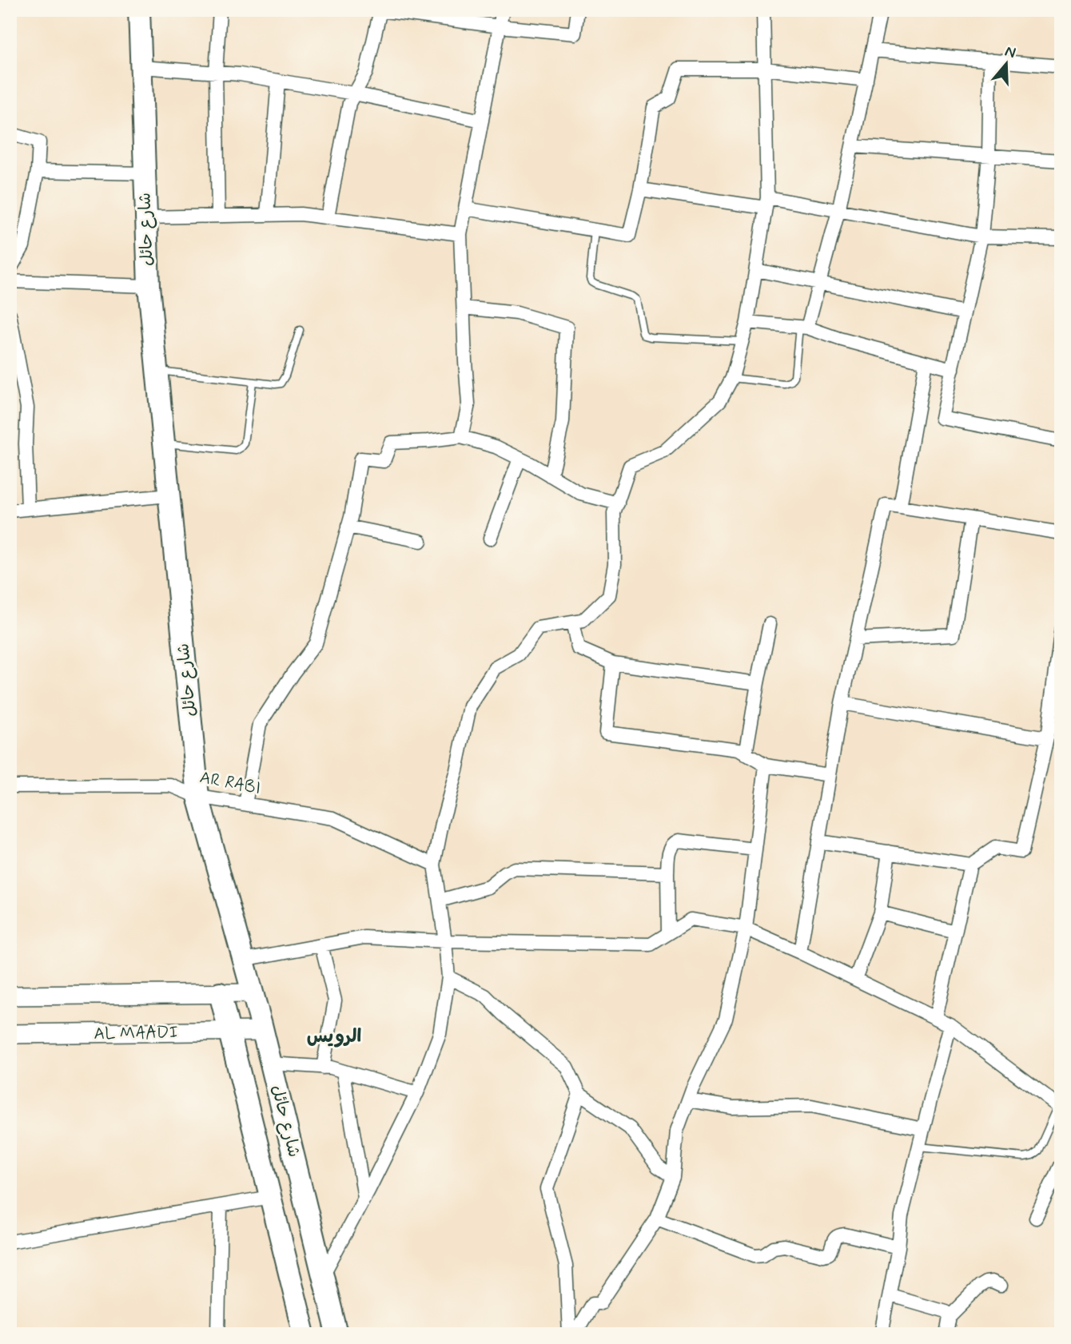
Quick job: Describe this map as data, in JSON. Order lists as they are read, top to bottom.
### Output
{
  "streets": {
    "main road": ["شارع حائل"],
    "street": ["AR RABI", "AL MAADI"]
  },
  "crossings": [
    ["شارع حائل", "AR RABI"],
    ["شارع حائل", "AL MAADI"]
  ],
  "districts": ["الرويس"],
  "north": "top"
}
